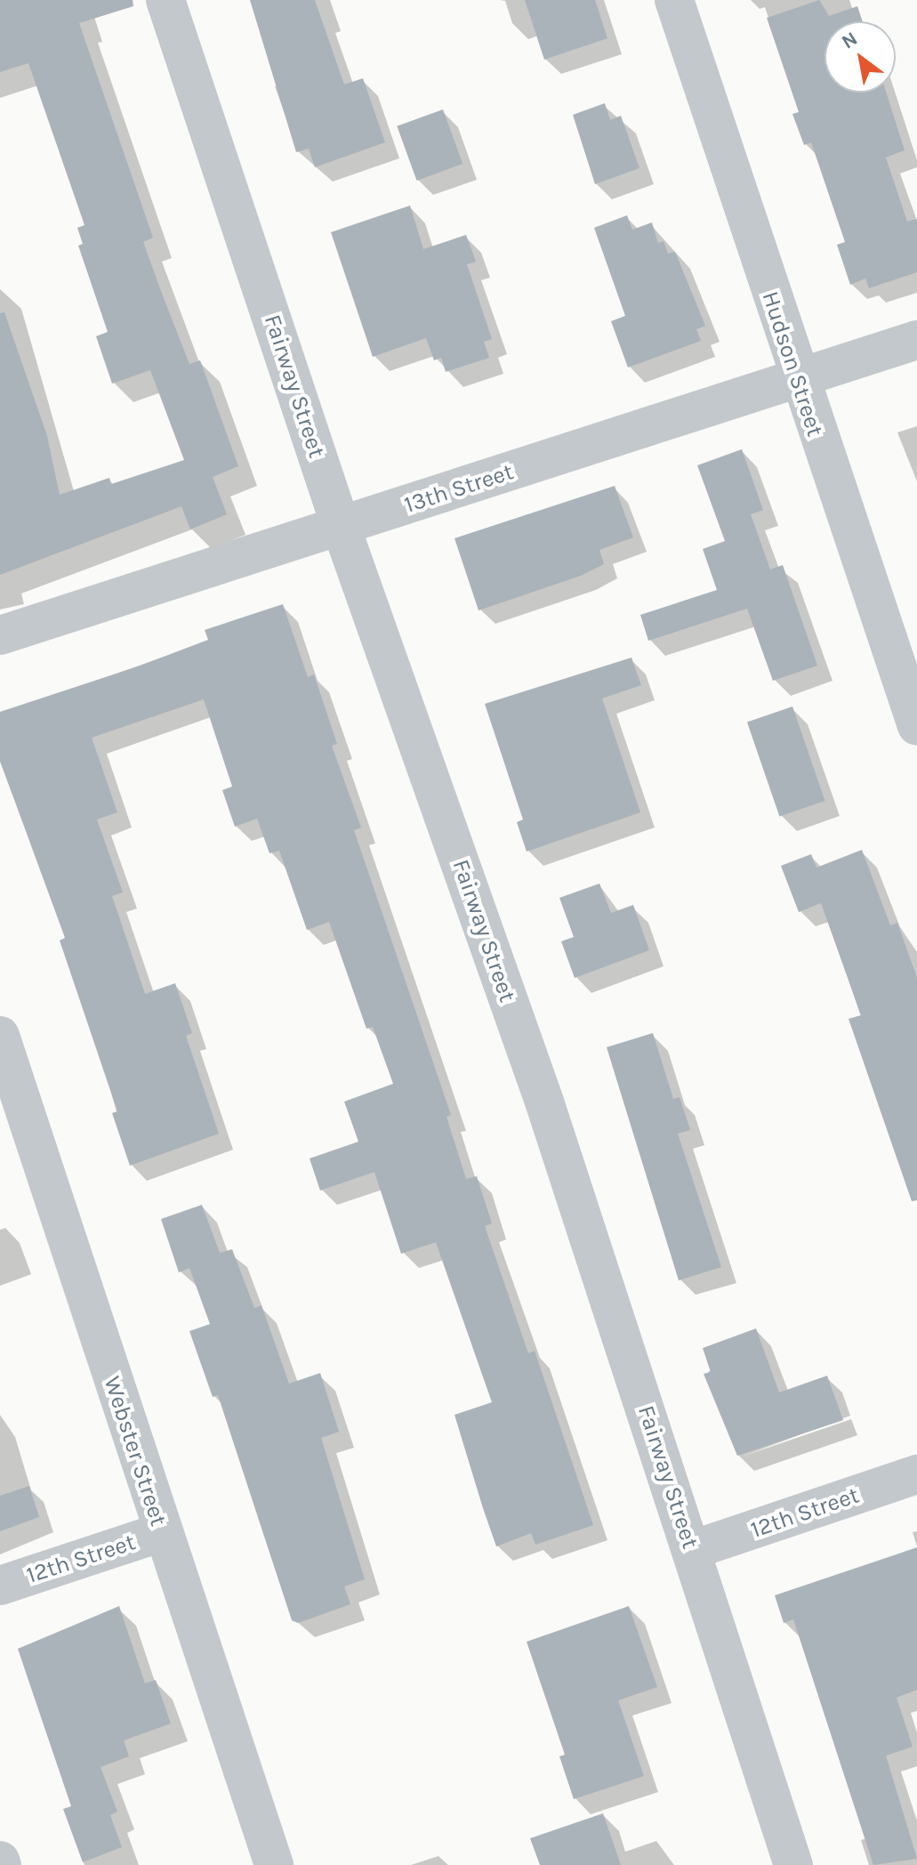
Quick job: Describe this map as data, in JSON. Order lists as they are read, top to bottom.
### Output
{
  "streets": {
    "street": [
      "Hudson Street",
      "Fairway Street",
      "13th Street",
      "Webster Street",
      "12th Street"
    ]
  },
  "crossings": [
    ["Hudson Street", "13th Street"],
    ["Fairway Street", "13th Street"],
    ["Fairway Street", "12th Street"],
    ["Webster Street", "12th Street"]
  ],
  "north": "top left"
}
